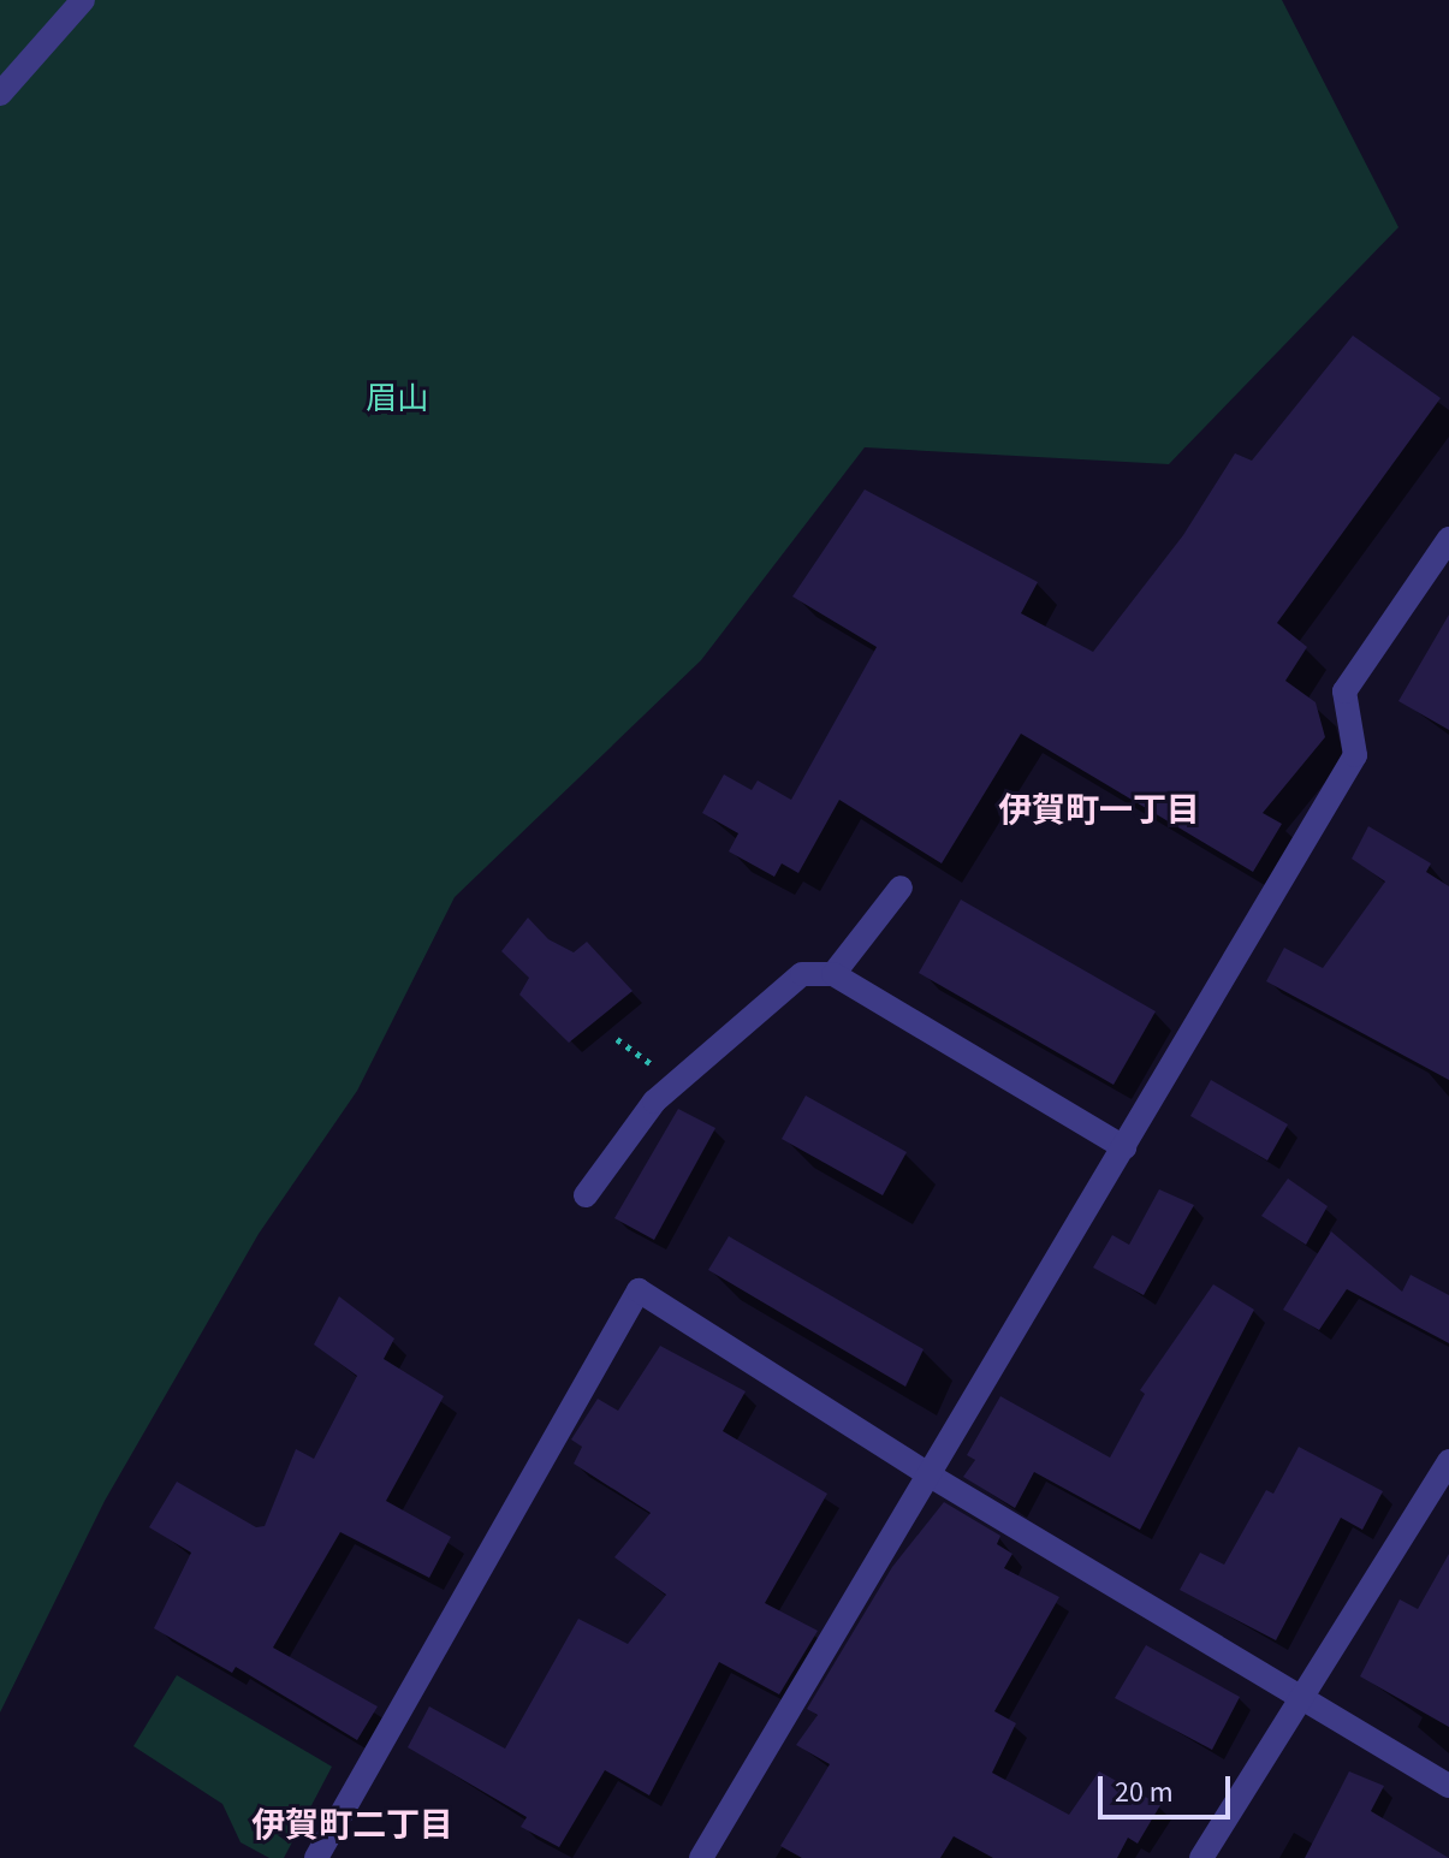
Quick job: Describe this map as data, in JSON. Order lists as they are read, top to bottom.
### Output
{
  "districts": ["伊賀町一丁目", "伊賀町二丁目"],
  "parks": ["眉山"],
  "scale_bar": "20 m"
}
